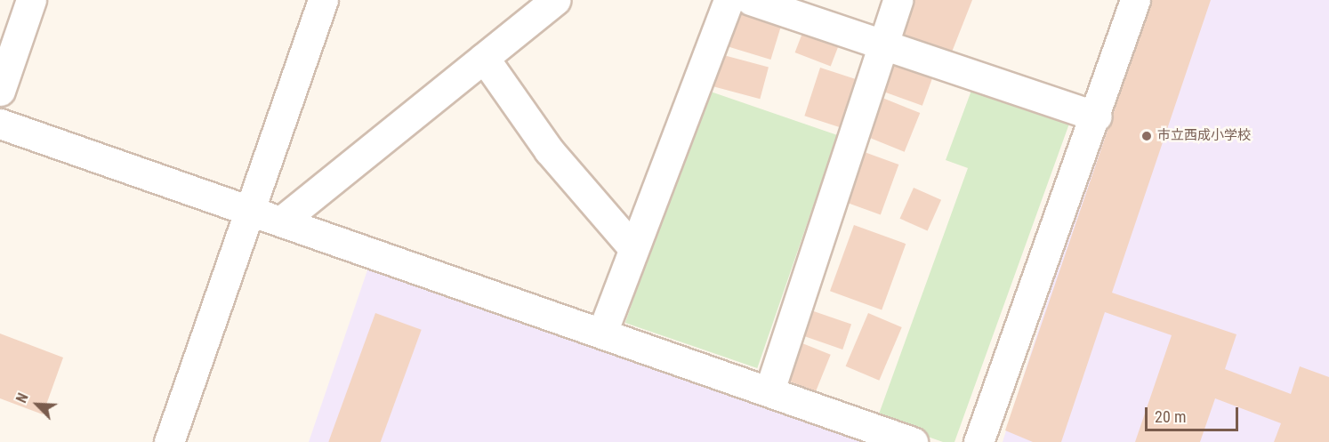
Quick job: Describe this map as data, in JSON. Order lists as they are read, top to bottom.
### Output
{
  "places": ["市立西成小学校"],
  "scale_bar": "20 m",
  "north": "top left"
}
